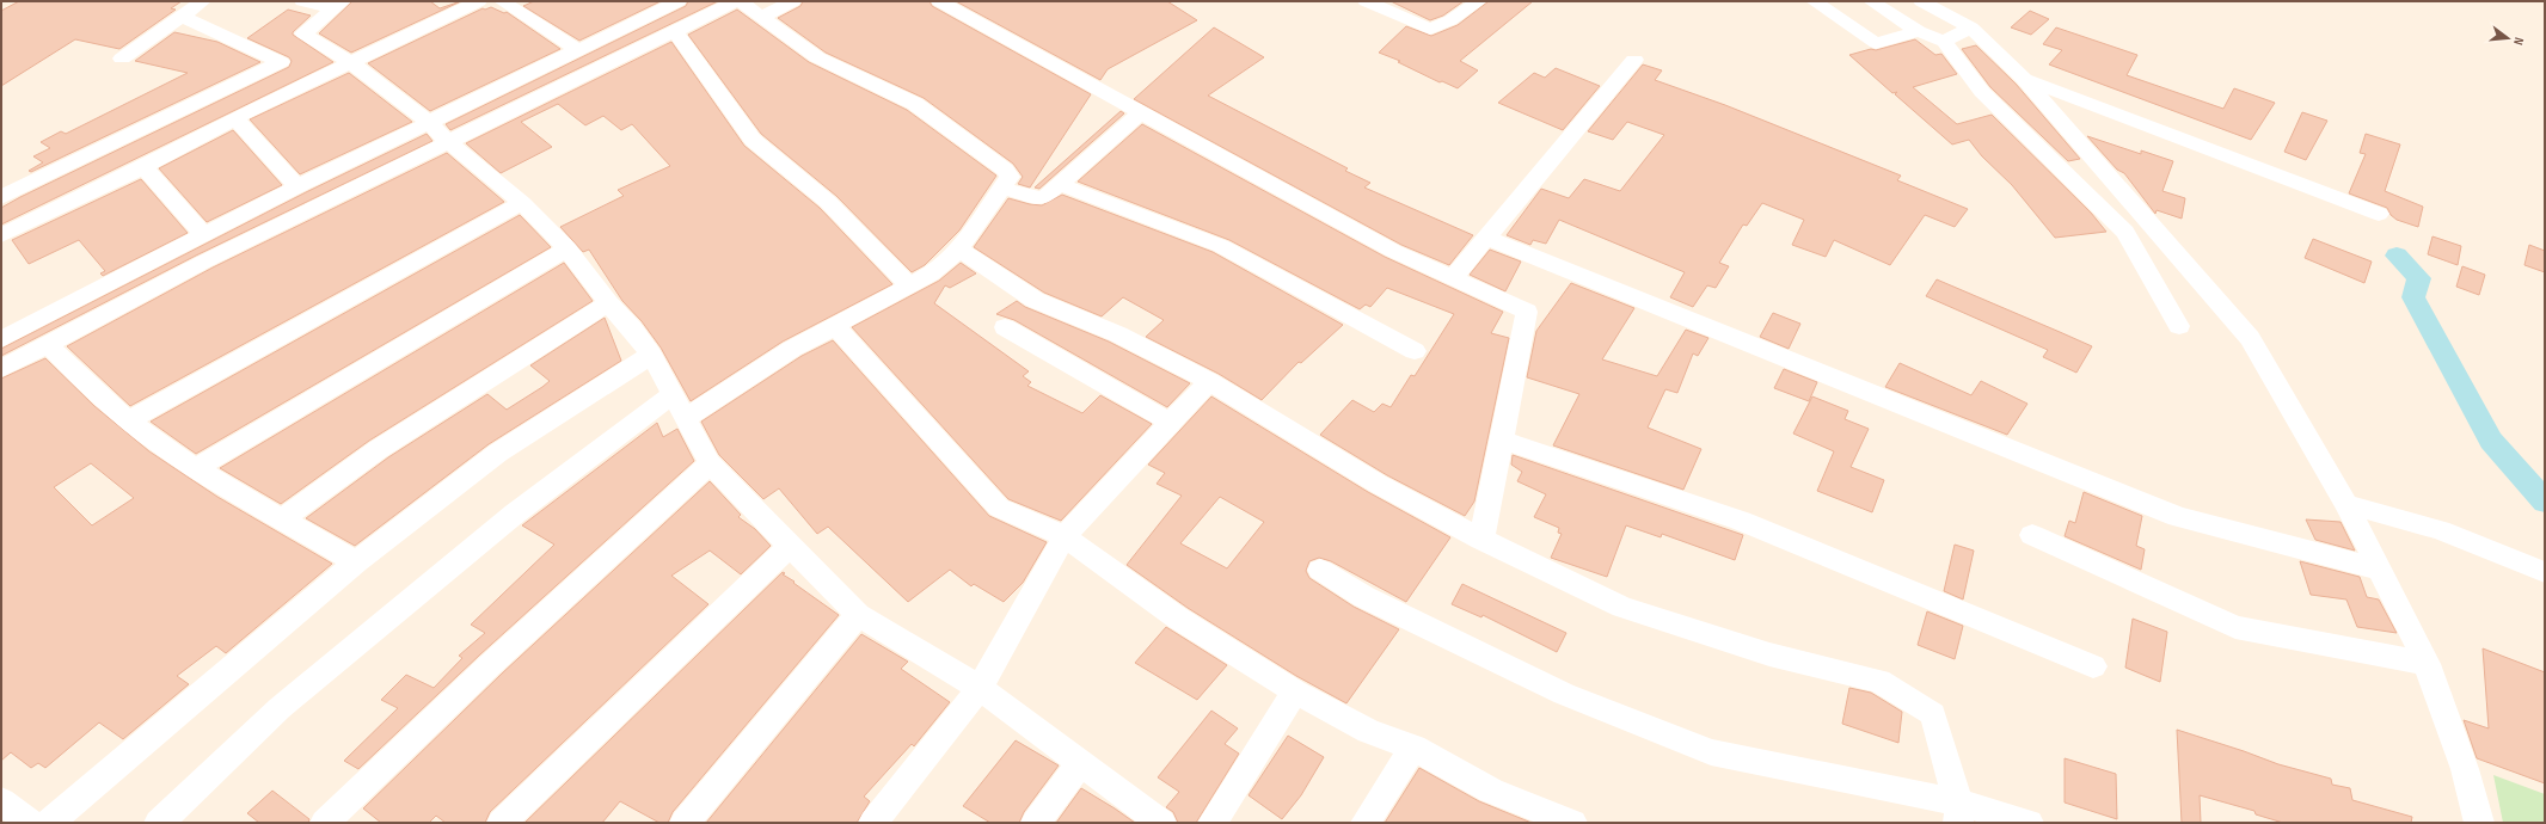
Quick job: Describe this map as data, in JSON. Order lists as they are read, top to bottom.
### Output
{
  "north": "right"
}
